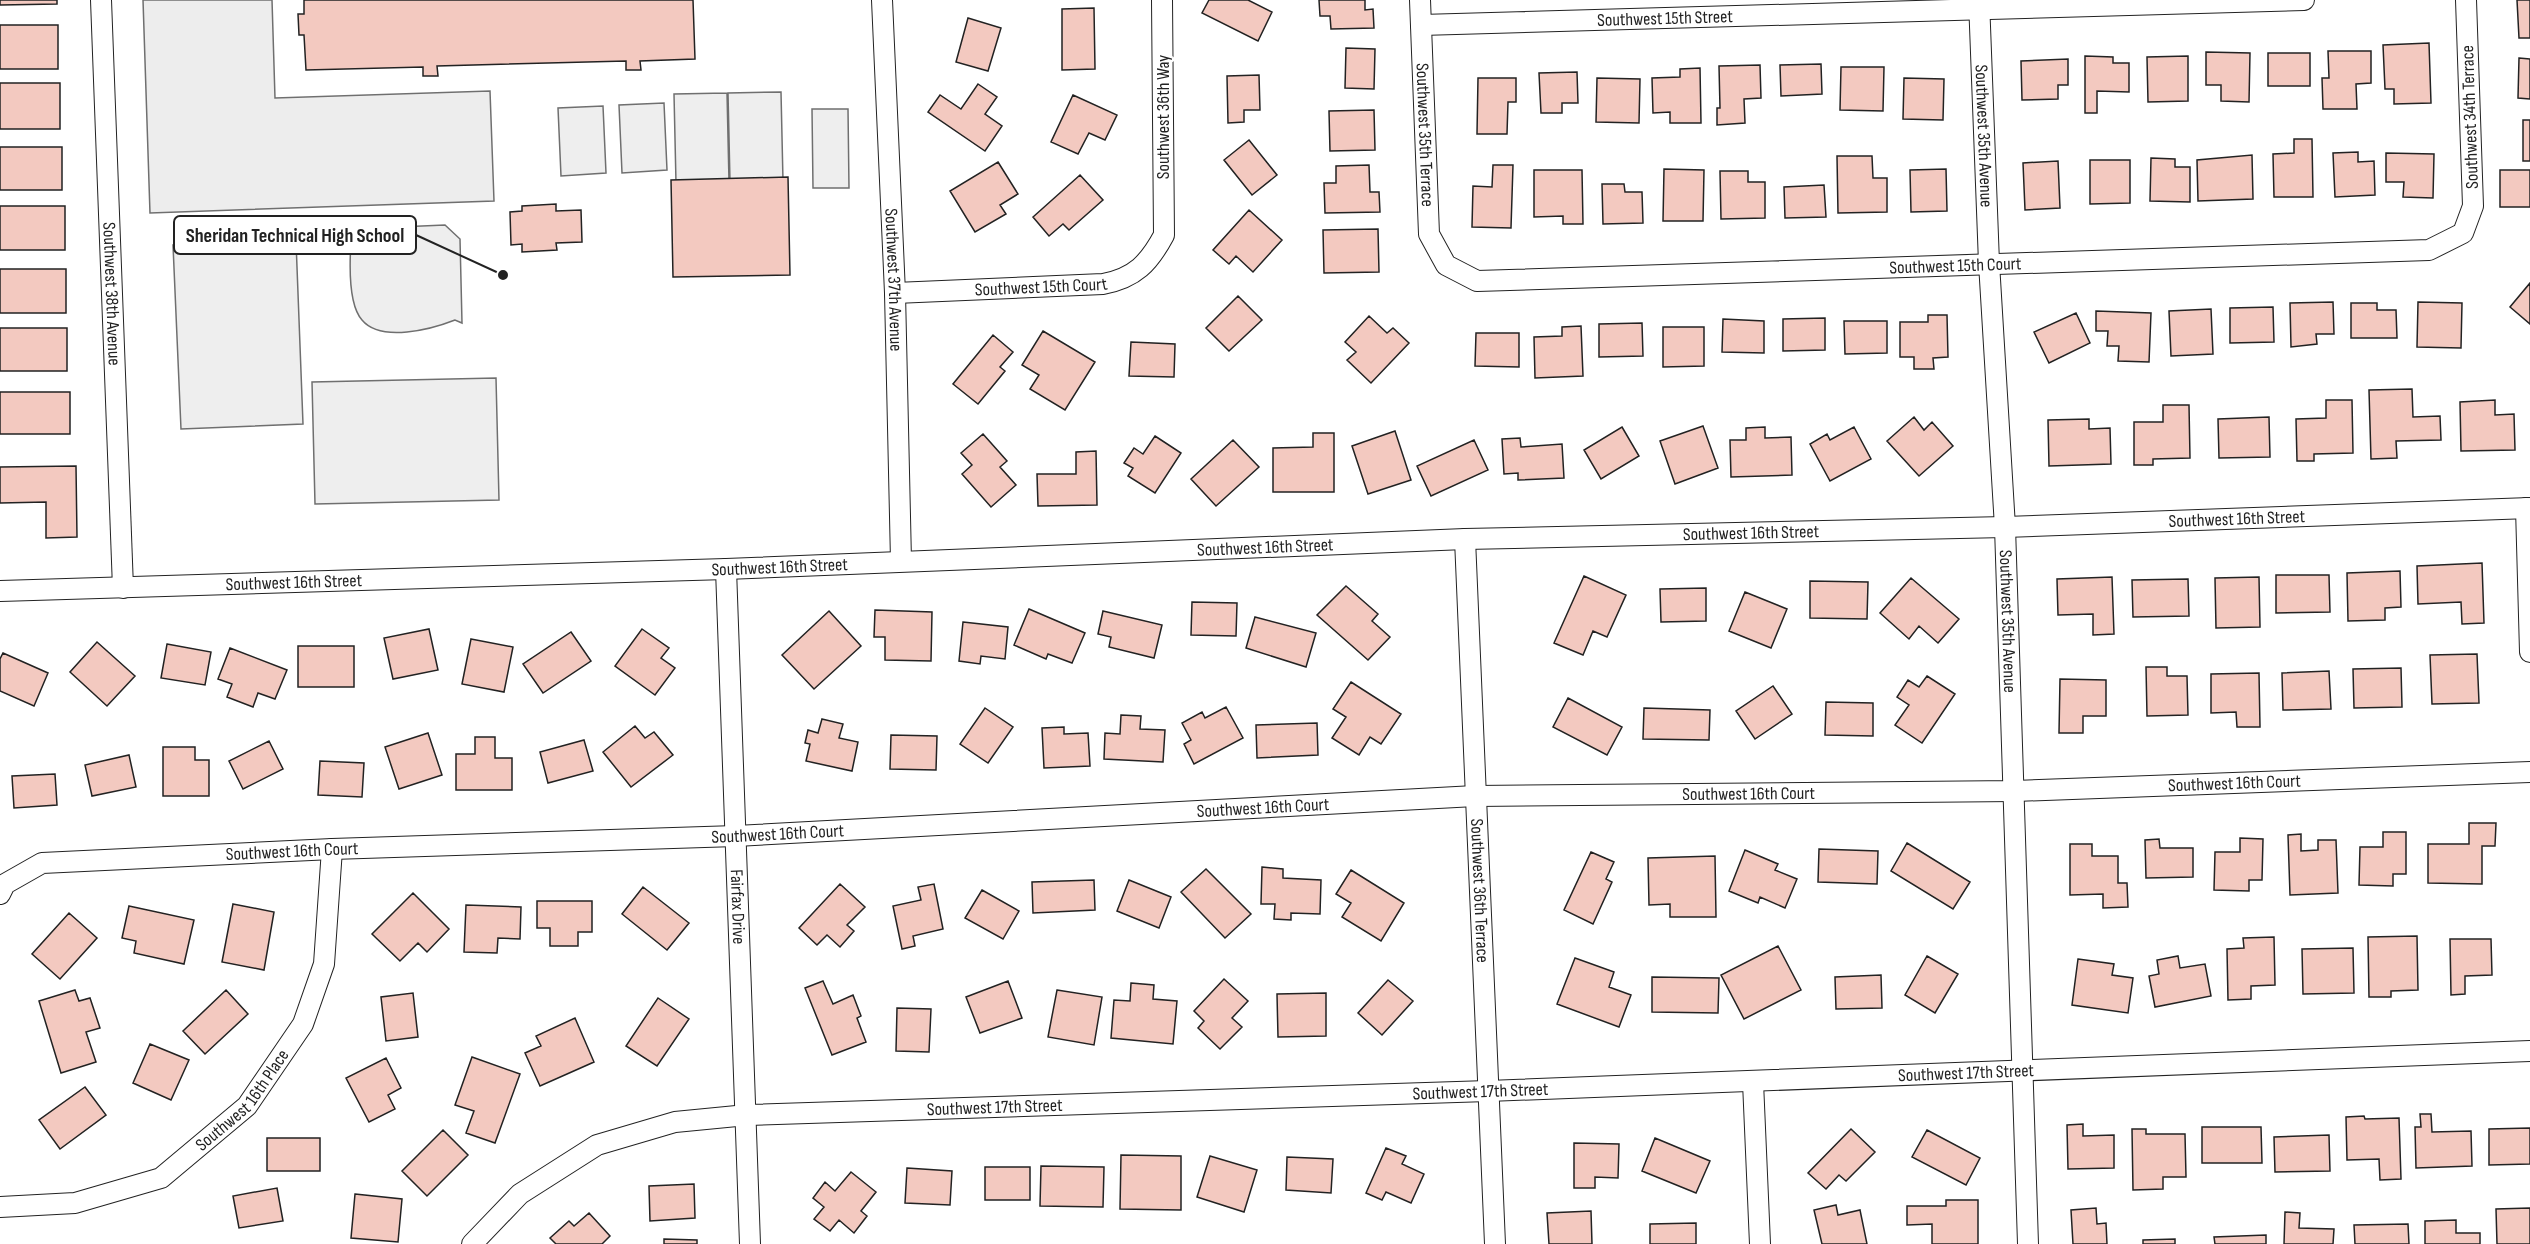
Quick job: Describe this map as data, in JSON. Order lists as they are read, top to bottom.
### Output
{
  "streets": {
    "street": [
      "Southwest 15th Street",
      "Southwest 36th Way",
      "Southwest 34th Terrace",
      "Southwest 35th Terrace",
      "Southwest 35th Avenue",
      "Southwest 15th Court",
      "Southwest 37th Avenue",
      "Southwest 38th Avenue",
      "Southwest 16th Street",
      "Southwest 16th Court",
      "Southwest 36th Terrace",
      "Fairfax Drive",
      "Southwest 17th Street",
      "Southwest 16th Place"
    ]
  },
  "crossings": [
    ["Southwest 15th Street", "Southwest 35th Terrace"],
    ["Southwest 15th Street", "Southwest 35th Avenue"],
    ["Southwest 36th Way", "Southwest 15th Court"],
    ["Southwest 34th Terrace", "Southwest 15th Court"],
    ["Southwest 35th Terrace", "Southwest 15th Court"],
    ["Southwest 35th Avenue", "Southwest 15th Court"],
    ["Southwest 35th Avenue", "Southwest 16th Street"],
    ["Southwest 35th Avenue", "Southwest 16th Court"],
    ["Southwest 35th Avenue", "Southwest 17th Street"],
    ["Southwest 15th Court", "Southwest 37th Avenue"],
    ["Southwest 37th Avenue", "Southwest 16th Street"],
    ["Southwest 38th Avenue", "Southwest 16th Street"],
    ["Southwest 16th Street", "Southwest 36th Terrace"],
    ["Southwest 16th Street", "Fairfax Drive"],
    ["Southwest 16th Court", "Southwest 36th Terrace"],
    ["Southwest 16th Court", "Fairfax Drive"],
    ["Southwest 16th Court", "Southwest 16th Place"],
    ["Southwest 36th Terrace", "Southwest 17th Street"],
    ["Fairfax Drive", "Southwest 17th Street"]
  ],
  "places": ["Sheridan Technical High School"]
}
